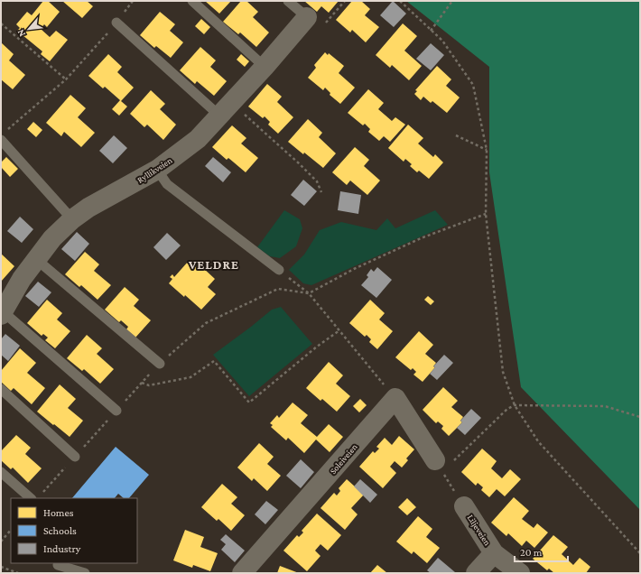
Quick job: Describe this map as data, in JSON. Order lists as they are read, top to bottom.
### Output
{
  "streets": {
    "street": ["Ryllikveien", "Soleiveien", "Liljeveien"]
  },
  "districts": ["VELDRE"],
  "legend": ["Homes", "Schools", "Industry"],
  "scale_bar": "20 m",
  "north": "bottom left"
}
